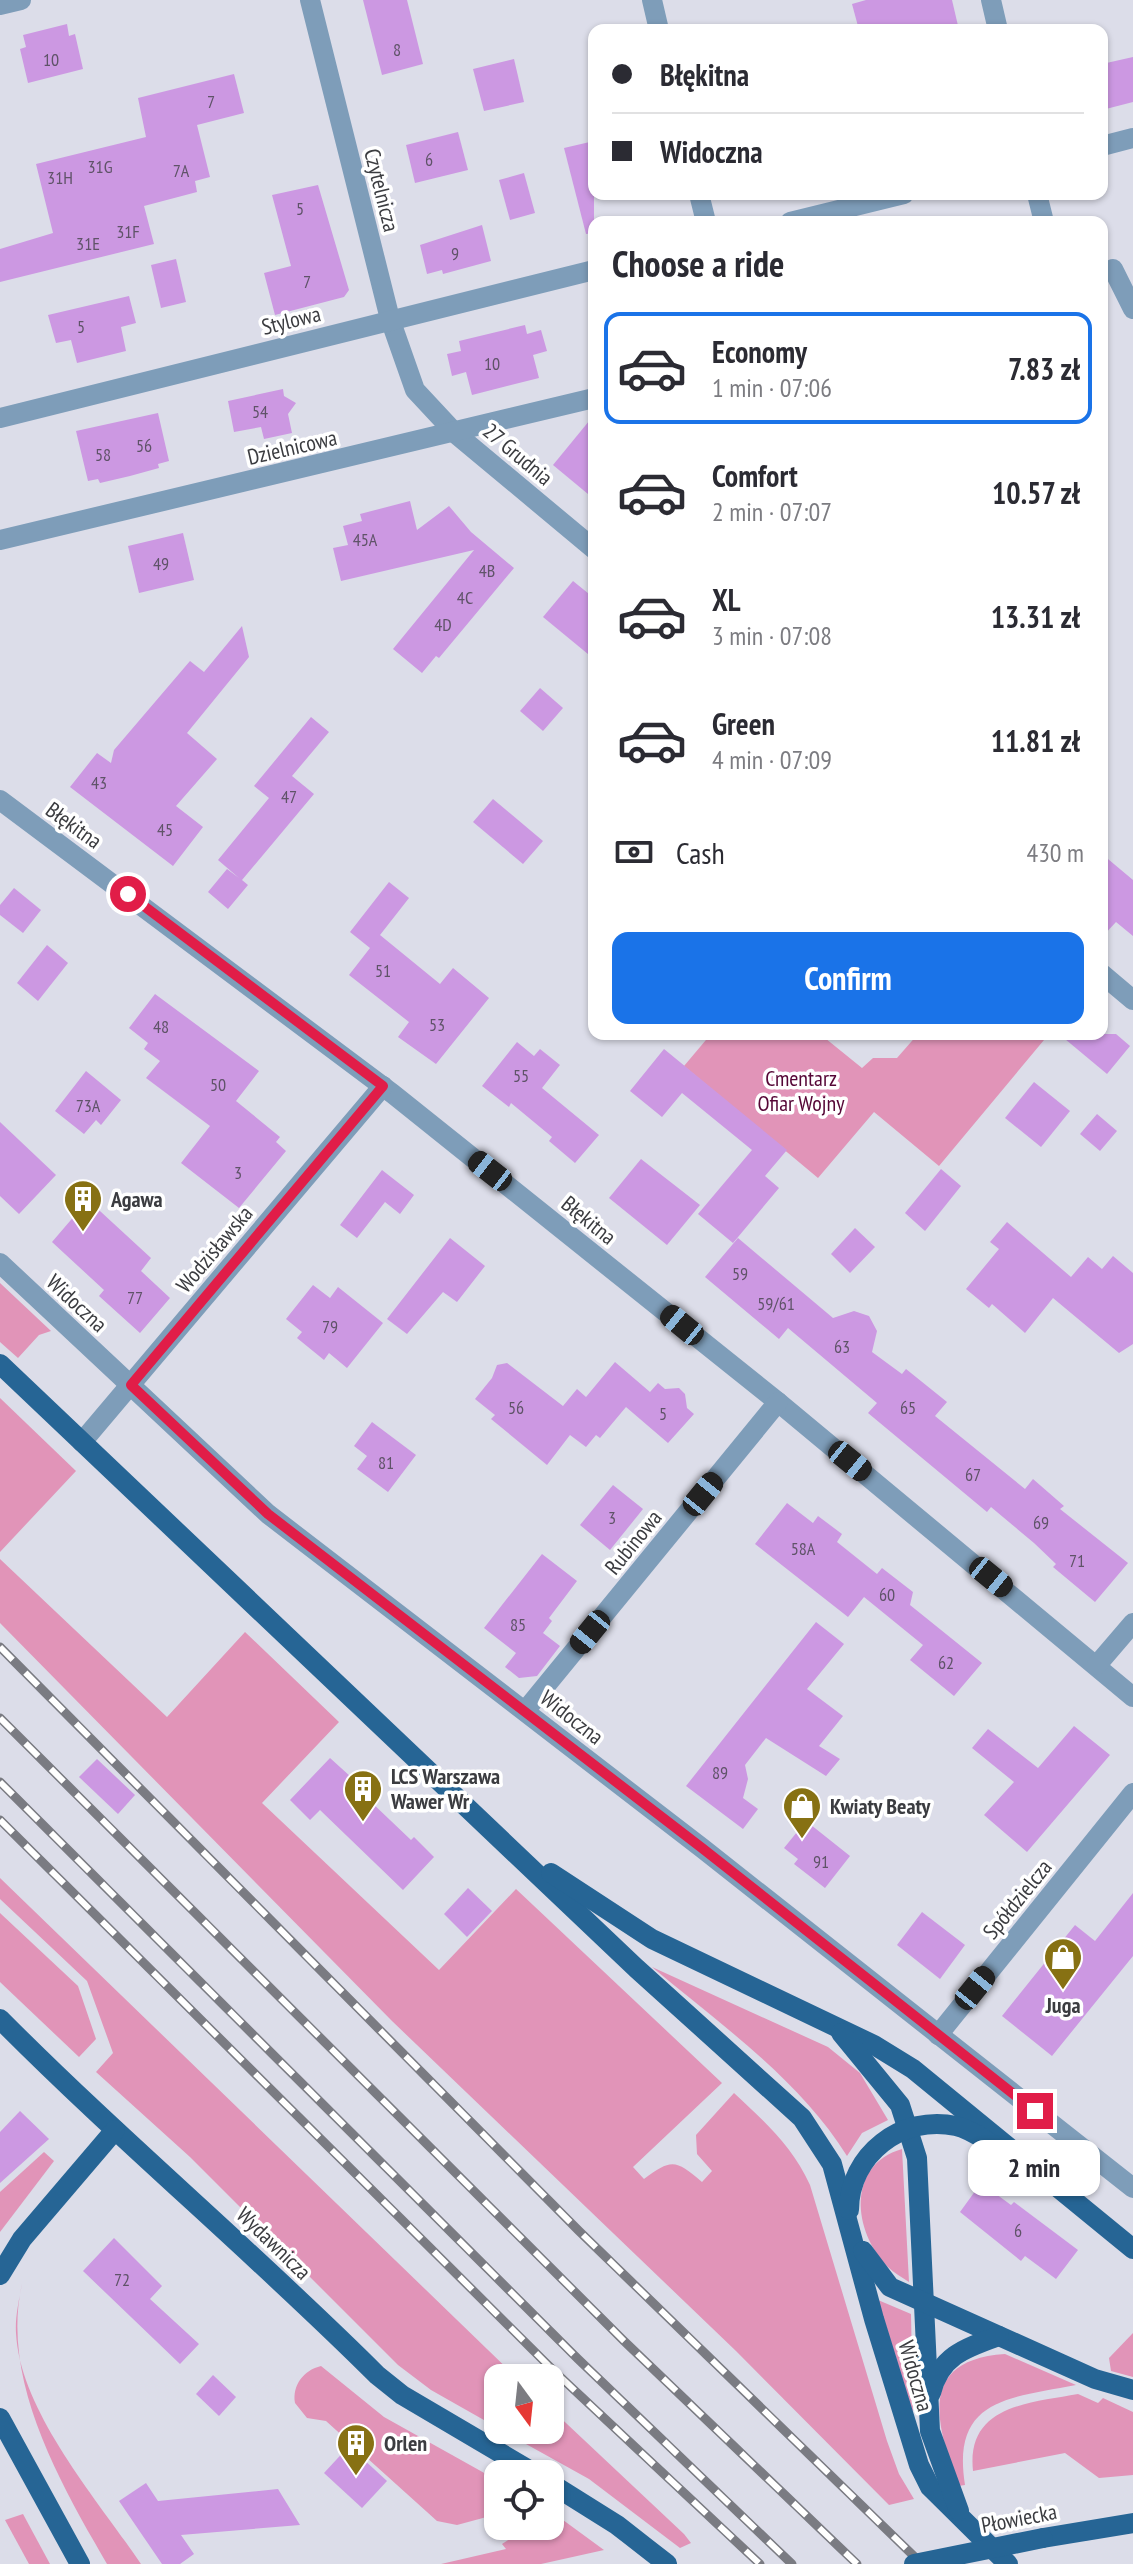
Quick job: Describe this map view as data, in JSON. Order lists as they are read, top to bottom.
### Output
{
  "streets": {
    "main road": ["Widoczna", "Wydawnicza", "Płowiecka"],
    "street": [
      "Czytelnicza",
      "Stylowa",
      "Dzielnicowa",
      "27 Grudnia",
      "Błękitna",
      "Wodzisławska",
      "Rubinowa",
      "Spółdzielcza"
    ]
  },
  "crossings": [
    ["Czytelnicza", "Stylowa"],
    ["Czytelnicza", "27 Grudnia"],
    ["Dzielnicowa", "27 Grudnia"],
    ["Błękitna", "Wodzisławska"],
    ["Błękitna", "Rubinowa"],
    ["Wodzisławska", "Widoczna"],
    ["Widoczna", "Rubinowa"],
    ["Widoczna", "Spółdzielcza"]
  ],
  "parks": ["Cmentarz Ofiar Wojny"],
  "places": {
    "building": ["Agawa", "LCS Warszawa Wawer Wr", "Orlen"],
    "shop": ["Kwiaty Beaty", "Juga"]
  },
  "house_numbers": [
    "8",
    "10",
    "7",
    "6",
    "31G",
    "7A",
    "31H",
    "5",
    "31F",
    "31E",
    "9",
    "7",
    "5",
    "10",
    "54",
    "56",
    "58",
    "45A",
    "49",
    "4B",
    "4C",
    "4D",
    "43",
    "47",
    "45",
    "51",
    "53",
    "48",
    "55",
    "50",
    "73A",
    "3",
    "59",
    "77",
    "59/61",
    "79",
    "63",
    "56",
    "65",
    "5",
    "81",
    "67",
    "3",
    "69",
    "58A",
    "71",
    "60",
    "85",
    "62",
    "89",
    "91",
    "6",
    "72"
  ],
  "north": "bottom",
  "page": {
    "banner": ["Błękitna", "Widoczna"],
    "heading": "Choose a ride",
    "list": [
      {
        "name": "Economy",
        "note": "1 min · 07:06",
        "value": "7.83 zł"
      },
      {
        "name": "Comfort",
        "note": "2 min · 07:07",
        "value": "10.57 zł"
      },
      {
        "name": "XL",
        "note": "3 min · 07:08",
        "value": "13.31 zł"
      },
      {
        "name": "Green",
        "note": "4 min · 07:09",
        "value": "11.81 zł"
      }
    ],
    "pay": ["Cash", "430 m"],
    "buttons": "Confirm",
    "bubble": "2 min"
  }
}
